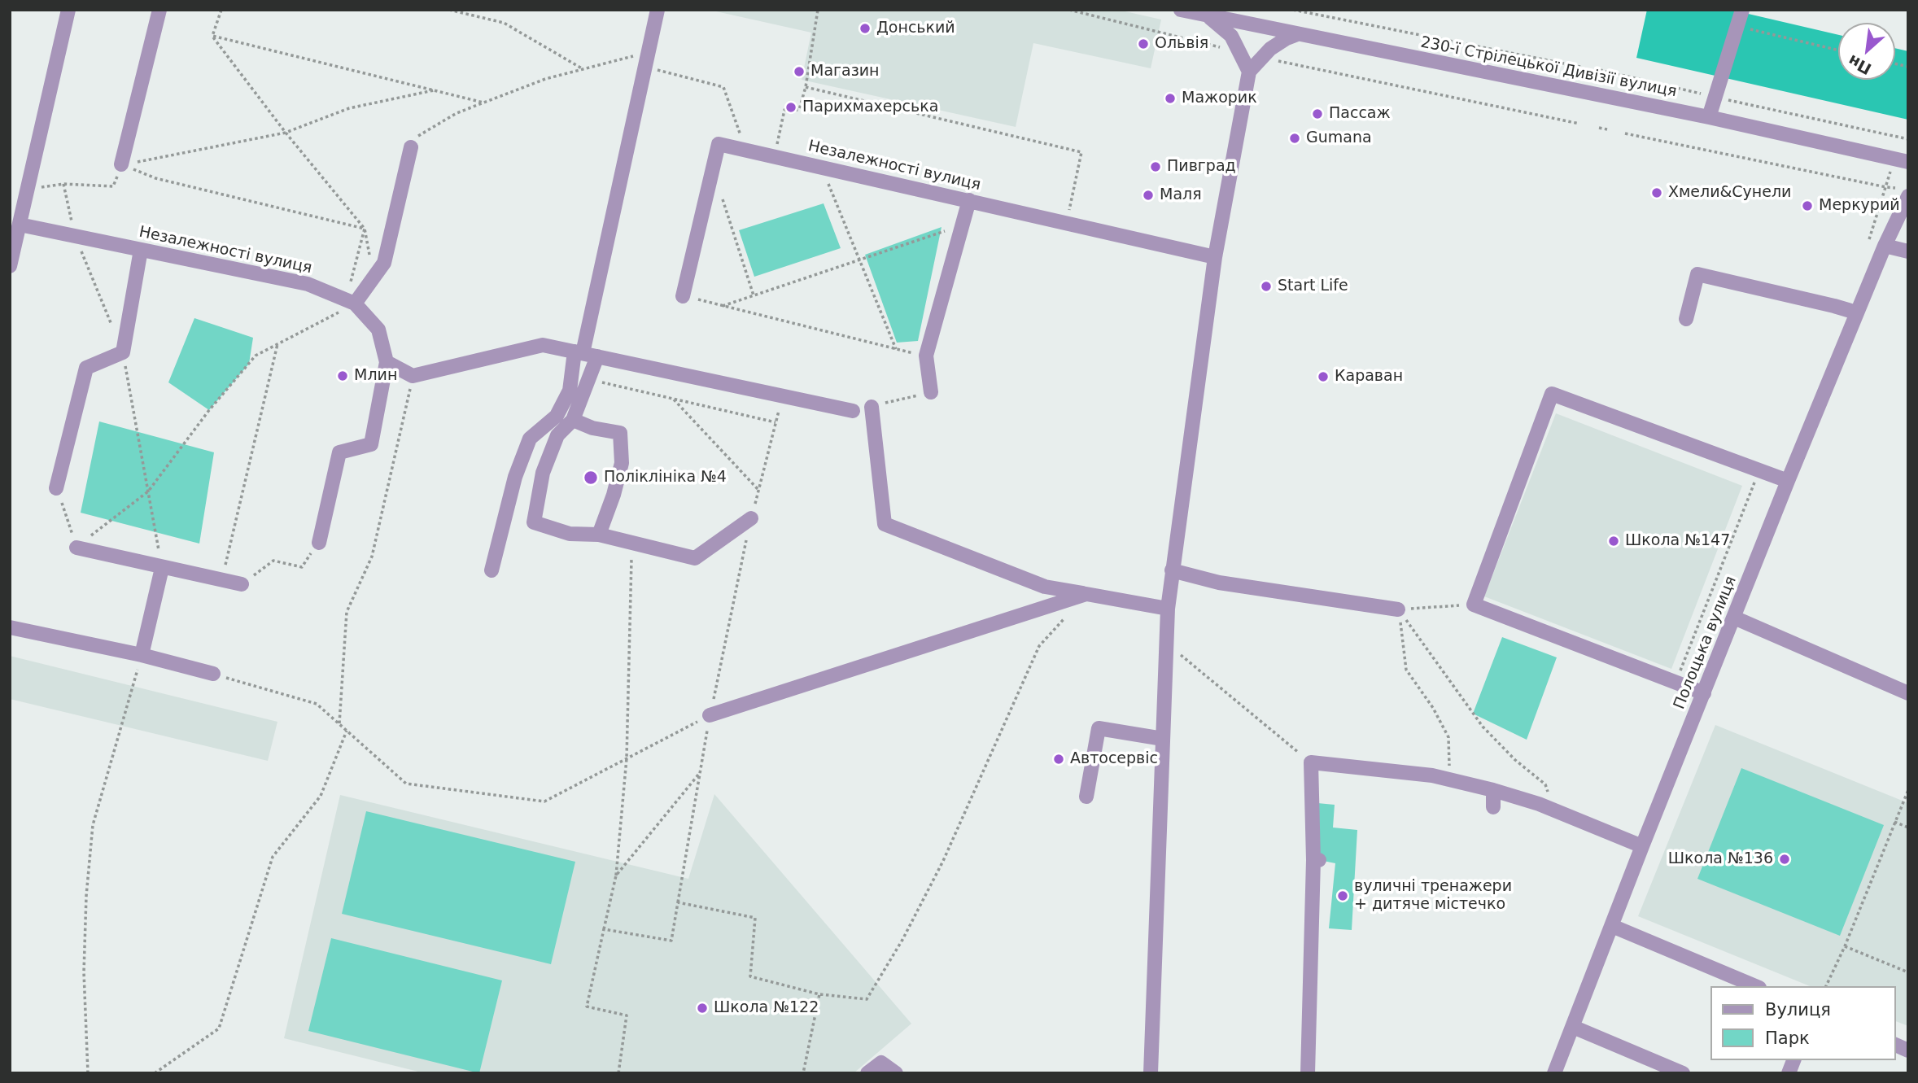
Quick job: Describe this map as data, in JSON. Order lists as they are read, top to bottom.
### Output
{
  "streets": {
    "street": ["230-ї Стрілецької Дивізії вулиця", "Незалежності вулиця", "Полоцька вулиця"]
  },
  "places": [
    "Донський",
    "Ольвія",
    "Магазин",
    "Мажорик",
    "Парихмахерська",
    "Пассаж",
    "Gumana",
    "Пивград",
    "Хмели&Сунели",
    "Маля",
    "Меркурий",
    "Start Life",
    "Млин",
    "Караван",
    "Поліклініка №4",
    "Школа №147",
    "Автосервіс",
    "Школа №136",
    "вуличні тренажери + дитяче містечко",
    "Школа №122"
  ],
  "legend": ["Вулиця", "Парк"],
  "north": "bottom left"
}
